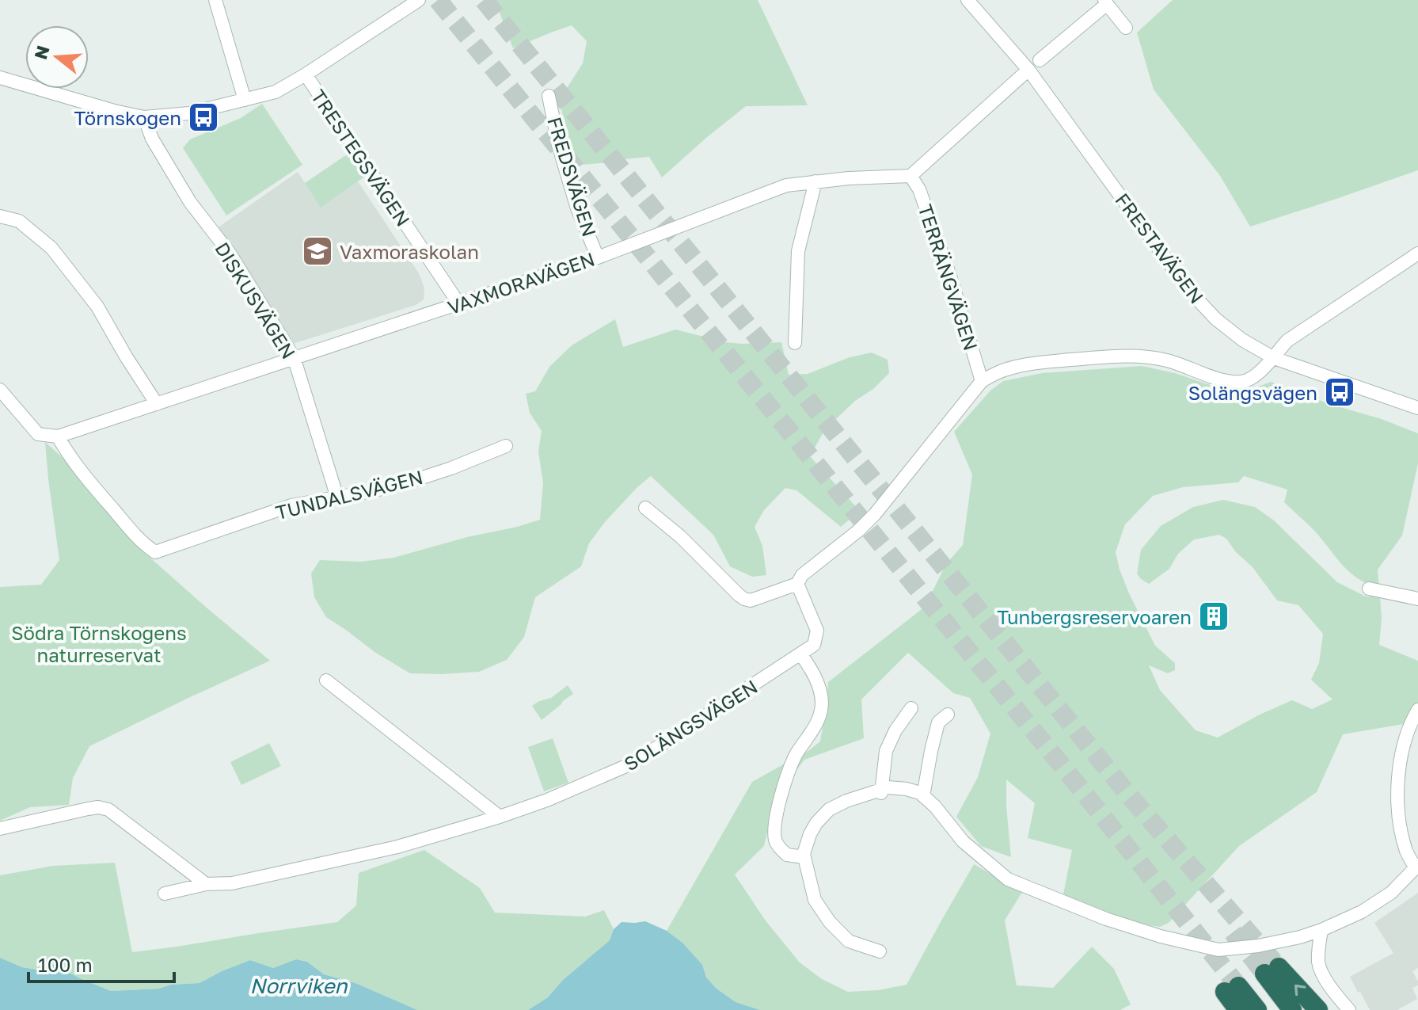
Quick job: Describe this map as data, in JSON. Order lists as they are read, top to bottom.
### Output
{
  "streets": {
    "street": [
      "TRESTEGSVÄGEN",
      "FREDSVÄGEN",
      "FRESTAVÄGEN",
      "TERRÄNGVÄGEN",
      "VAXMORAVÄGEN",
      "DISKUSVÄGEN",
      "TUNDALSVÄGEN",
      "SOLÄNGSVÄGEN"
    ]
  },
  "crossings": [
    ["TRESTEGSVÄGEN", "VAXMORAVÄGEN"],
    ["FREDSVÄGEN", "VAXMORAVÄGEN"],
    ["TERRÄNGVÄGEN", "VAXMORAVÄGEN"],
    ["VAXMORAVÄGEN", "DISKUSVÄGEN"],
    ["VAXMORAVÄGEN", "TUNDALSVÄGEN"],
    ["DISKUSVÄGEN", "TUNDALSVÄGEN"]
  ],
  "water": ["Norrviken"],
  "parks": ["Södra Törnskogens naturreservat"],
  "places": {
    "bus stop": ["Törnskogen", "Solängsvägen"],
    "school or university": ["Vaxmoraskolan"],
    "building": ["Tunbergsreservoaren"]
  },
  "scale_bar": "100 m",
  "north": "left"
}
